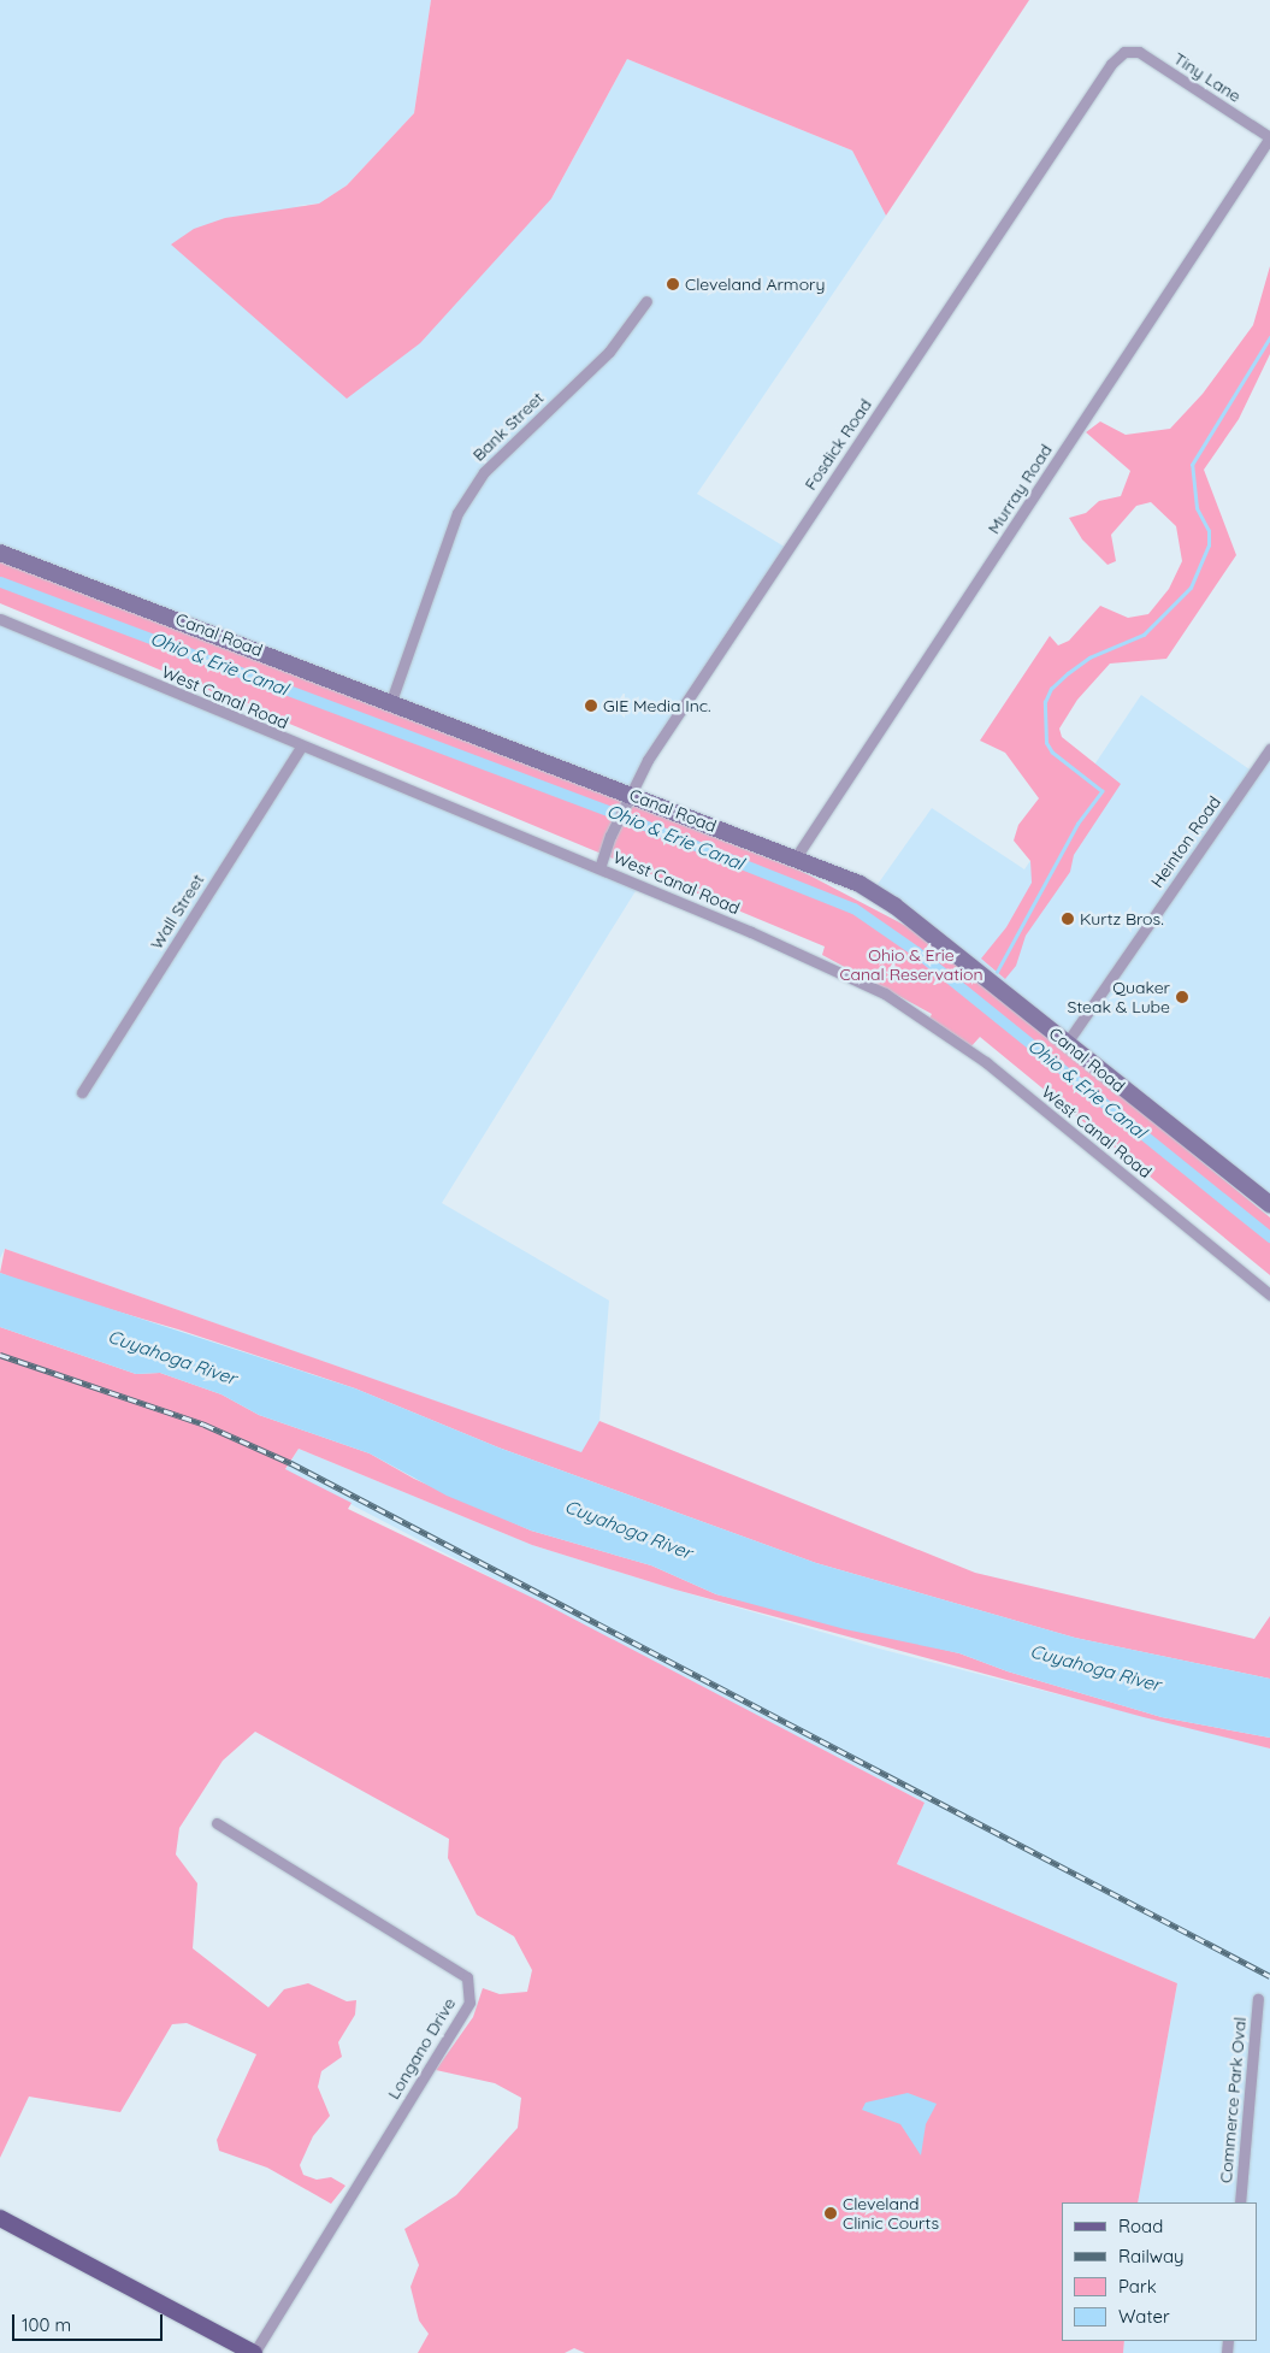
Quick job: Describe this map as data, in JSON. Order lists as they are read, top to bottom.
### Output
{
  "streets": {
    "main road": ["Canal Road"],
    "street": [
      "Tiny Lane",
      "Bank Street",
      "Fosdick Road",
      "Murray Road",
      "West Canal Road",
      "Heinton Road",
      "Wall Street",
      "Longano Drive",
      "Commerce Park Oval"
    ]
  },
  "crossings": [
    ["Tiny Lane", "Fosdick Road"],
    ["Tiny Lane", "Murray Road"],
    ["Bank Street", "Canal Road"],
    ["Fosdick Road", "Canal Road"],
    ["Fosdick Road", "West Canal Road"],
    ["Murray Road", "Canal Road"],
    ["Canal Road", "Heinton Road"],
    ["West Canal Road", "Wall Street"]
  ],
  "water": ["Ohio & Erie Canal", "Cuyahoga River"],
  "parks": ["Ohio & Erie Canal Reservation"],
  "places": [
    "Cleveland Armory",
    "GIE Media Inc.",
    "Kurtz Bros.",
    "Quaker Steak & Lube",
    "Cleveland Clinic Courts"
  ],
  "legend": [
    "Road",
    "Railway",
    "Park",
    "Water"
  ],
  "scale_bar": "100 m"
}
